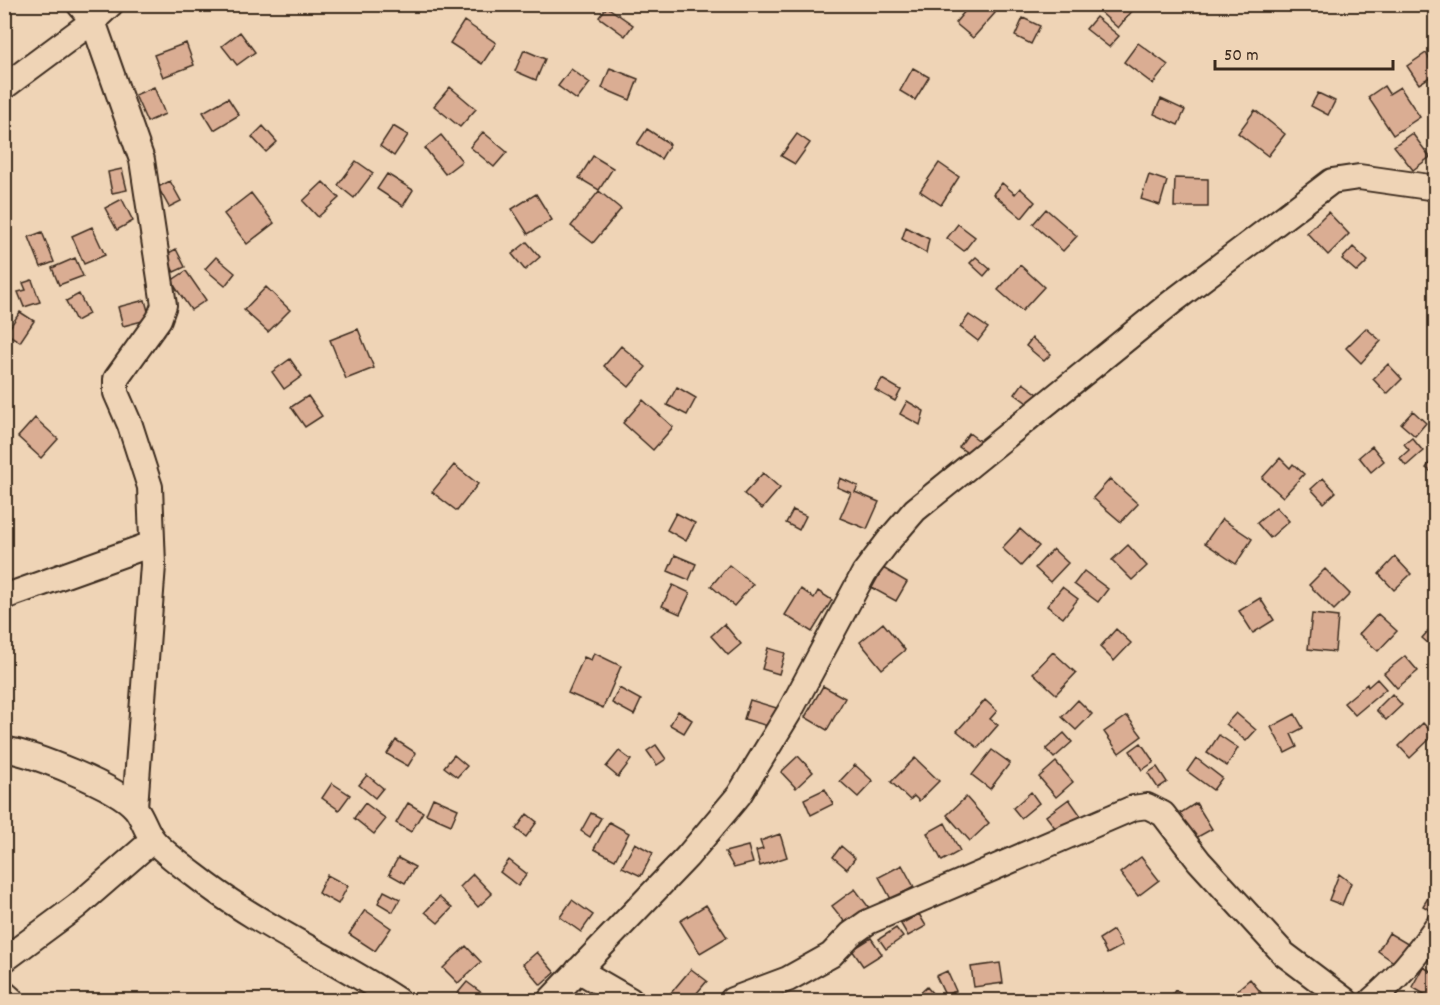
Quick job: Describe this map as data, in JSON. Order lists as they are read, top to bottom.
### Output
{
  "scale_bar": "50 m"
}
